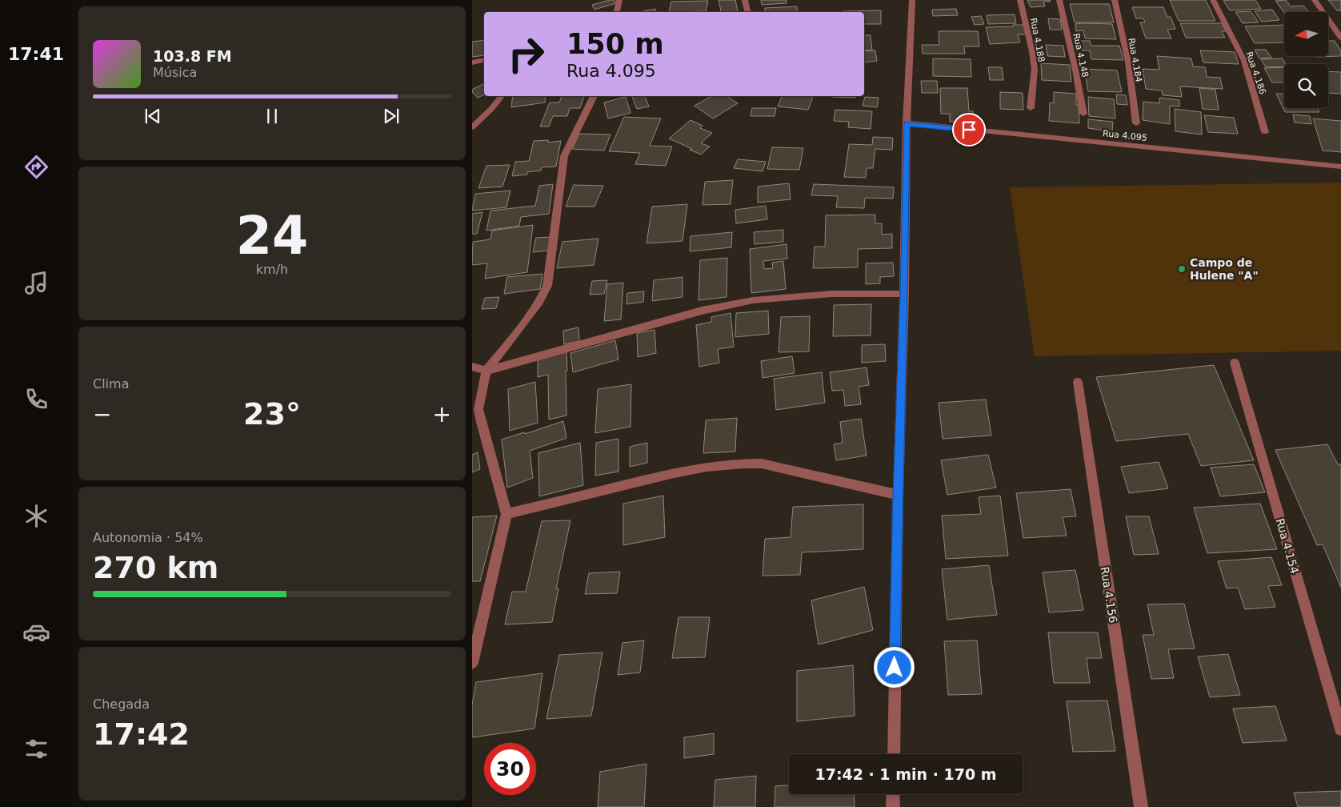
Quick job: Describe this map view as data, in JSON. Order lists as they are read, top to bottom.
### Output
{
  "streets": {
    "street": [
      "Rua 4.188",
      "Rua 4.148",
      "Rua 4.184",
      "Rua 4.186",
      "Rua 4.095",
      "Rua 4.154",
      "Rua 4.156"
    ]
  },
  "places": ["Campo de Hulene \"A\""],
  "north": "left",
  "page": {
    "tabs": "17:41",
    "turn": ["150 m", "Rua 4.095"],
    "song": ["103.8 FM", "Música"],
    "tile": [
      ["24", "km/h"],
      "Clima",
      ["Autonomia · 54%", "270 km"],
      ["Chegada", "17:42"]
    ],
    "heat": ["−", "23°", "+"],
    "limit": "30",
    "trip": "17:42 · 1 min · 170 m"
  }
}
